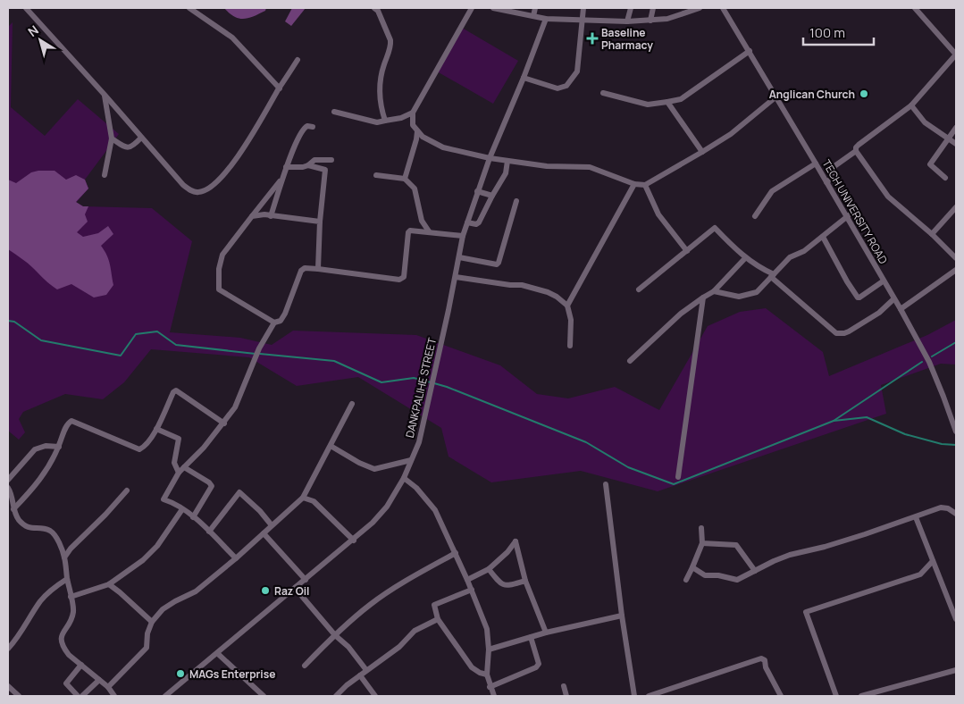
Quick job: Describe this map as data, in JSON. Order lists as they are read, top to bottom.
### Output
{
  "streets": {
    "street": ["TECH UNIVERSITY ROAD", "DANKPALIHE STREET"]
  },
  "places": {
    "health": ["Baseline Pharmacy"],
    "other": ["Anglican Church", "Raz Oil", "MAGs Enterprise"]
  },
  "scale_bar": "100 m",
  "north": "top left"
}
